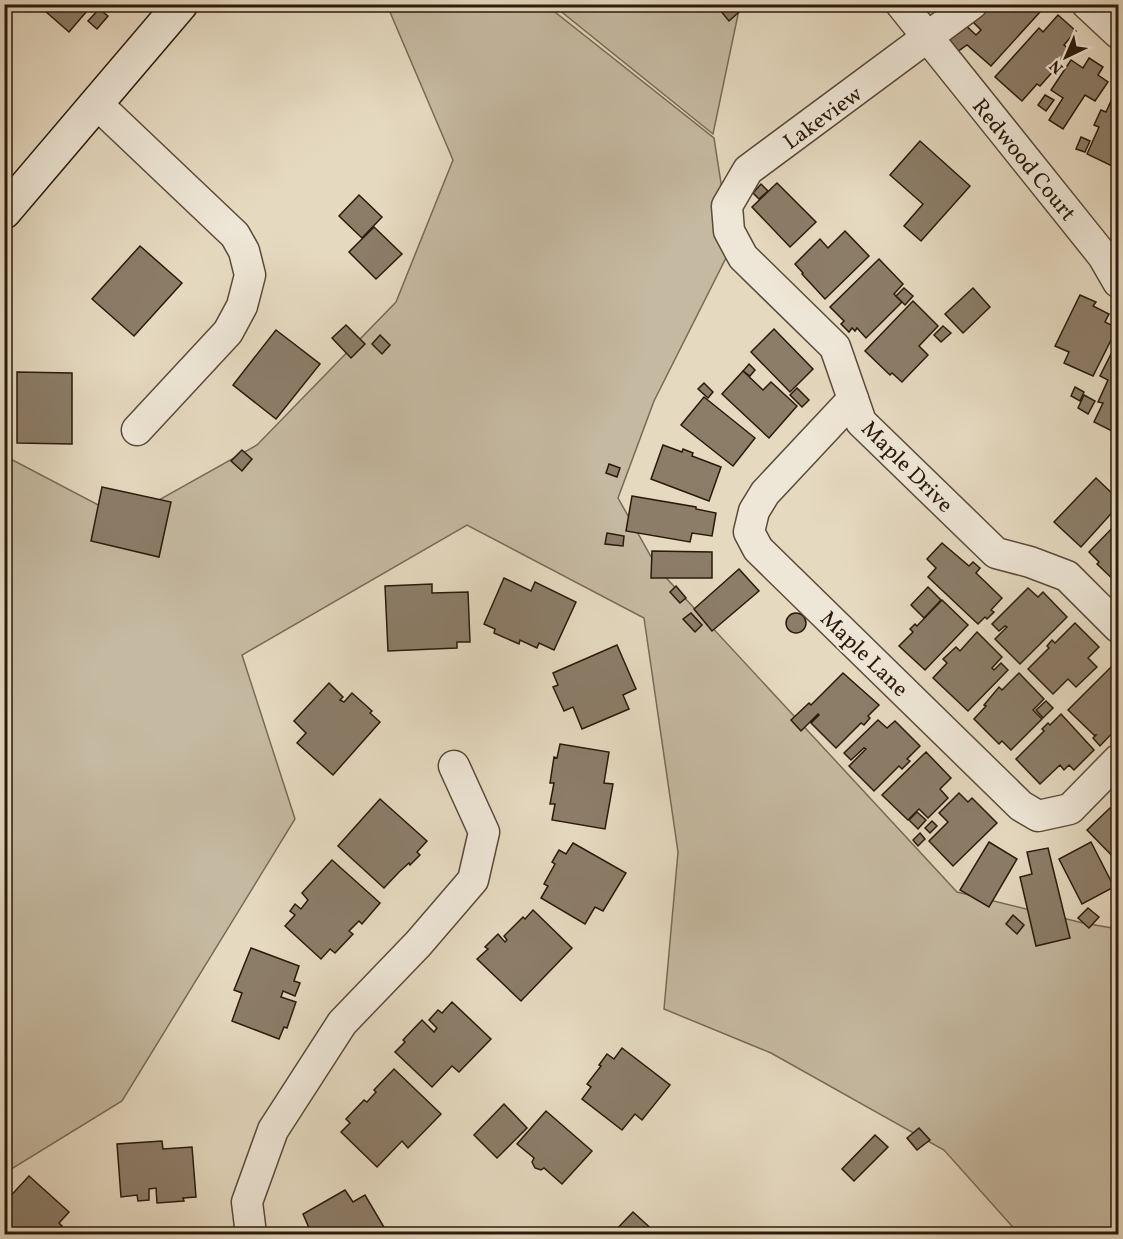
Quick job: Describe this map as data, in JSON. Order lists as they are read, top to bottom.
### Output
{
  "streets": {
    "street": [
      "Lakeview",
      "Redwood Court",
      "Maple Drive",
      "Maple Lane"
    ]
  },
  "crossings": [
    ["Lakeview", "Redwood Court"],
    ["Lakeview", "Maple Drive"],
    ["Maple Drive", "Maple Lane"]
  ],
  "north": "bottom left"
}
